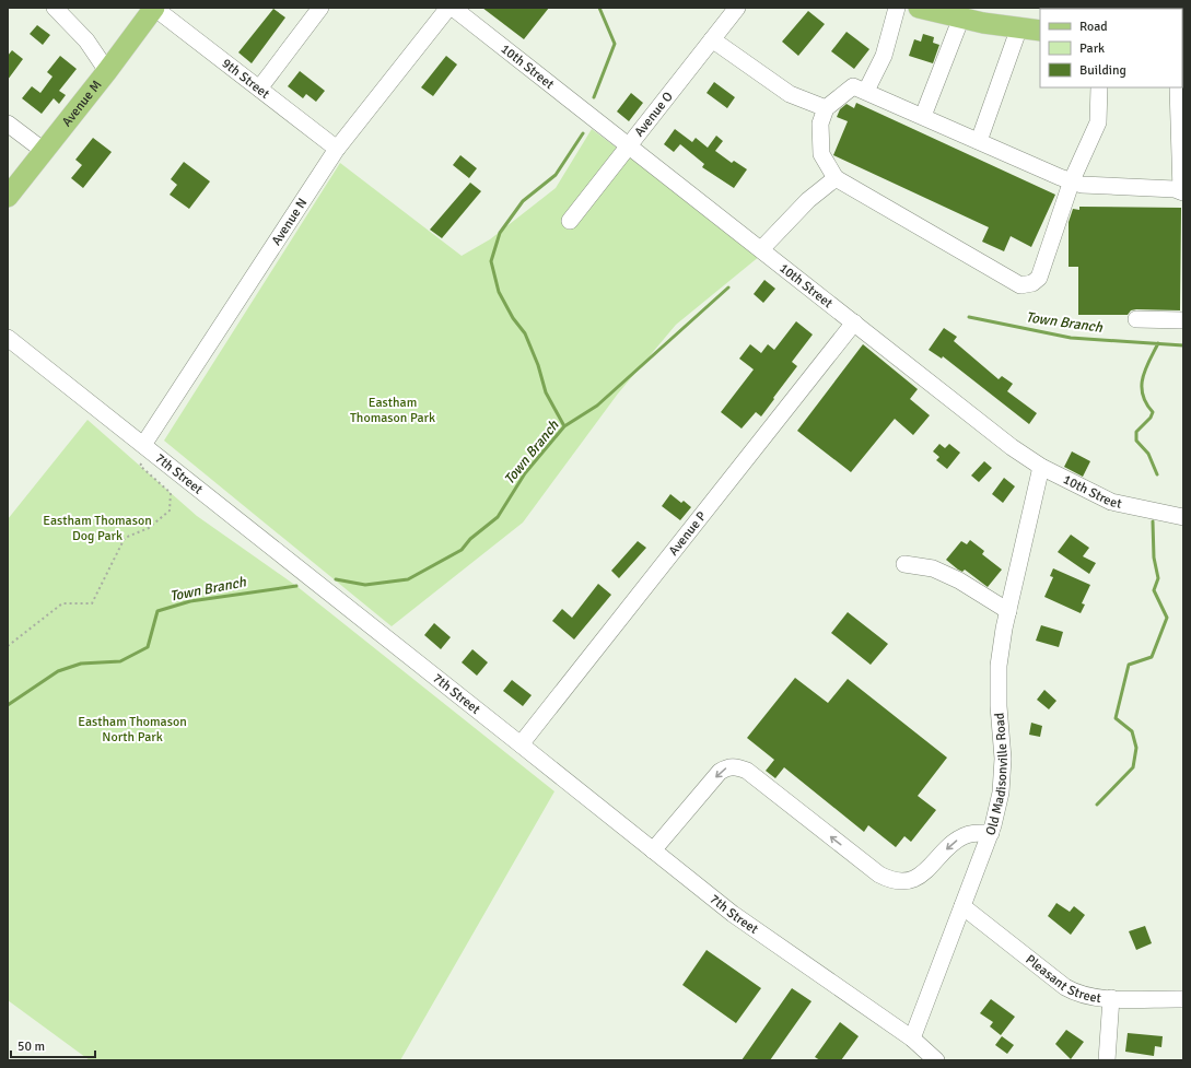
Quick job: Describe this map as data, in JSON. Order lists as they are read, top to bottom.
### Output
{
  "streets": {
    "main road": ["Avenue M"],
    "street": [
      "10th Street",
      "9th Street",
      "Avenue O",
      "Avenue N",
      "7th Street",
      "Avenue P",
      "Old Madisonville Road",
      "Pleasant Street"
    ]
  },
  "crossings": [
    ["10th Street", "Avenue O"],
    ["10th Street", "Avenue P"],
    ["10th Street", "Old Madisonville Road"],
    ["9th Street", "Avenue M"],
    ["9th Street", "Avenue N"],
    ["Avenue N", "7th Street"],
    ["7th Street", "Avenue P"],
    ["7th Street", "Old Madisonville Road"],
    ["Old Madisonville Road", "Pleasant Street"]
  ],
  "water": ["Town Branch"],
  "parks": ["Eastham Thomason Park", "Eastham Thomason Dog Park", "Eastham Thomason North Park"],
  "legend": ["Road", "Park", "Building"],
  "scale_bar": "50 m"
}
